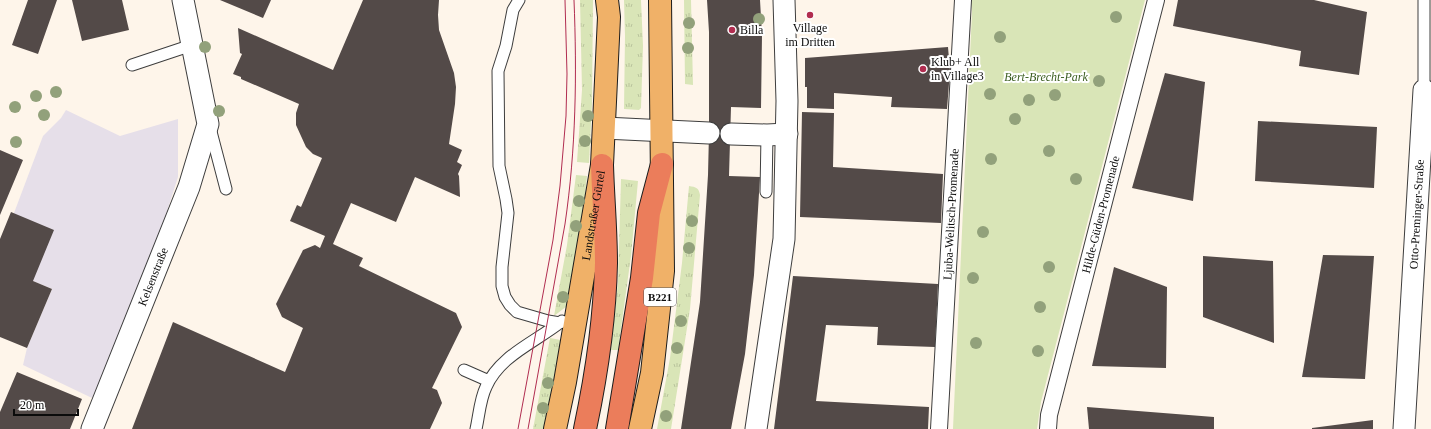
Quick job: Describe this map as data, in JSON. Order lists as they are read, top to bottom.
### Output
{
  "streets": {
    "main road": ["Landstraßer Gürtel", "B221"],
    "street": [
      "Ljuba-Welitsch-Promenade",
      "Hilde-Güden-Promenade",
      "Otto-Preminger-Straße",
      "Kelsenstraße"
    ]
  },
  "parks": ["Bert-Brecht-Park"],
  "places": ["Village im Dritten", "Billa", "Klub+ All in Village3"],
  "scale_bar": "20 m"
}
